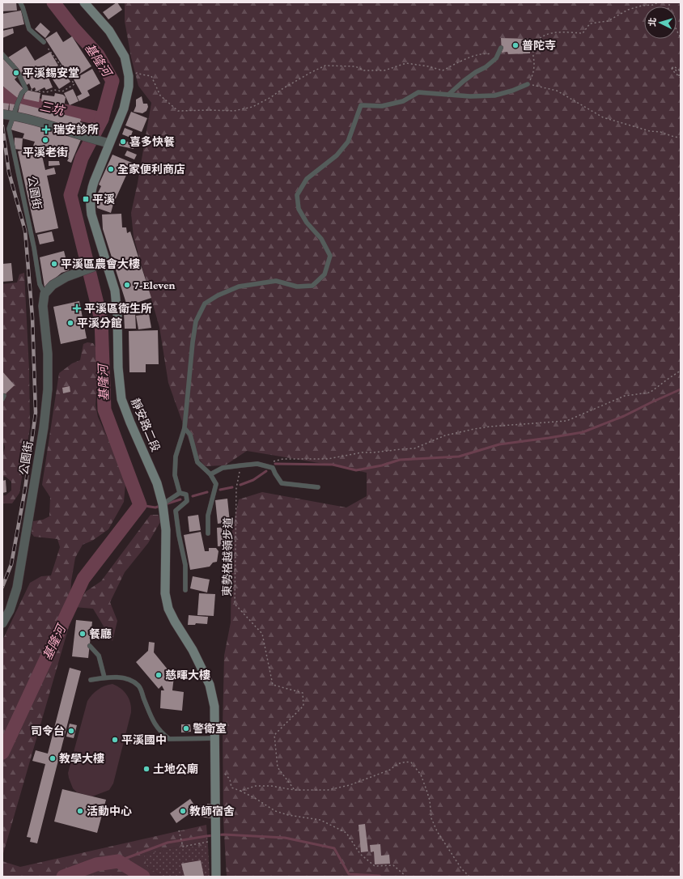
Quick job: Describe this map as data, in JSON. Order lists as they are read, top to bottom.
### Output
{
  "streets": {
    "main road": ["靜安路二段"],
    "street": ["公園街"],
    "path": ["東勢格越嶺步道"]
  },
  "water": ["基隆河", "三坑"],
  "places": {
    "other": [
      "普陀寺",
      "平溪錫安堂",
      "平溪老街",
      "喜多快餐",
      "全家便利商店",
      "平溪區農會大樓",
      "7-Eleven",
      "平溪分館",
      "餐廳",
      "慈暉大樓",
      "警衛室",
      "司令台",
      "平溪國中",
      "教學大樓",
      "土地公廟",
      "活動中心",
      "教師宿舍"
    ],
    "health": ["瑞安診所", "平溪區衛生所"],
    "transit": ["平溪"]
  },
  "north": "left"
}
